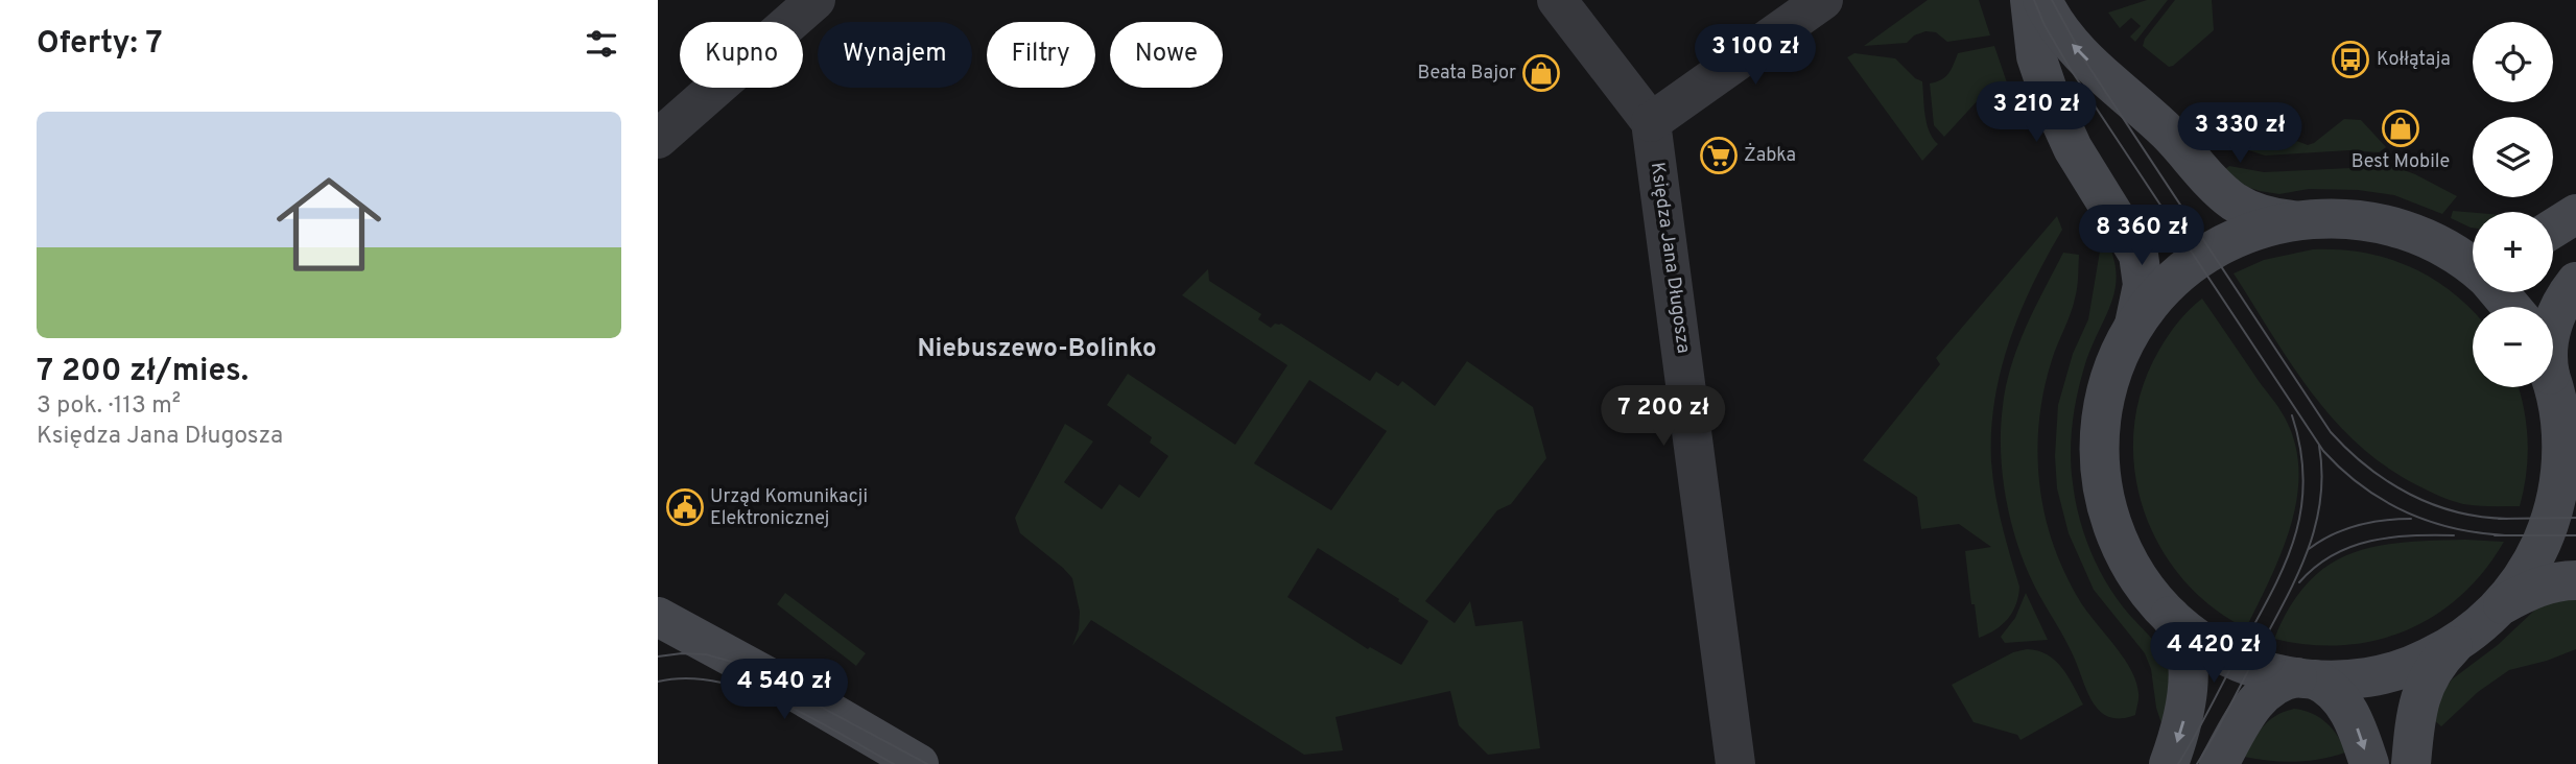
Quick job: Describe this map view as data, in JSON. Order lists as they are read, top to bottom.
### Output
{
  "streets": {
    "street": ["Księdza Jana Długosza"]
  },
  "districts": ["Niebuszewo-Bolinko"],
  "places": {
    "bus stop": ["Kołłątaja"],
    "shop": ["Beata Bajor", "Best Mobile"],
    "supermarket": ["Żabka"],
    "public building": ["Urząd Komunikacji Elektronicznej"]
  },
  "page": {
    "heading": "Oferty: 7",
    "map_buttons": ["+", "−"],
    "chip": [
      "Kupno",
      "Wynajem",
      "Filtry",
      "Nowe"
    ],
    "price": [
      "3 100 zł",
      "3 210 zł",
      "3 330 zł",
      "8 360 zł",
      "7 200 zł",
      "4 420 zł",
      "4 540 zł"
    ],
    "list": [
      {
        "name": "7 200 zł/mies.",
        "note": "3 pok. · 113 m² · Księdza Jana Długosza"
      }
    ]
  }
}
